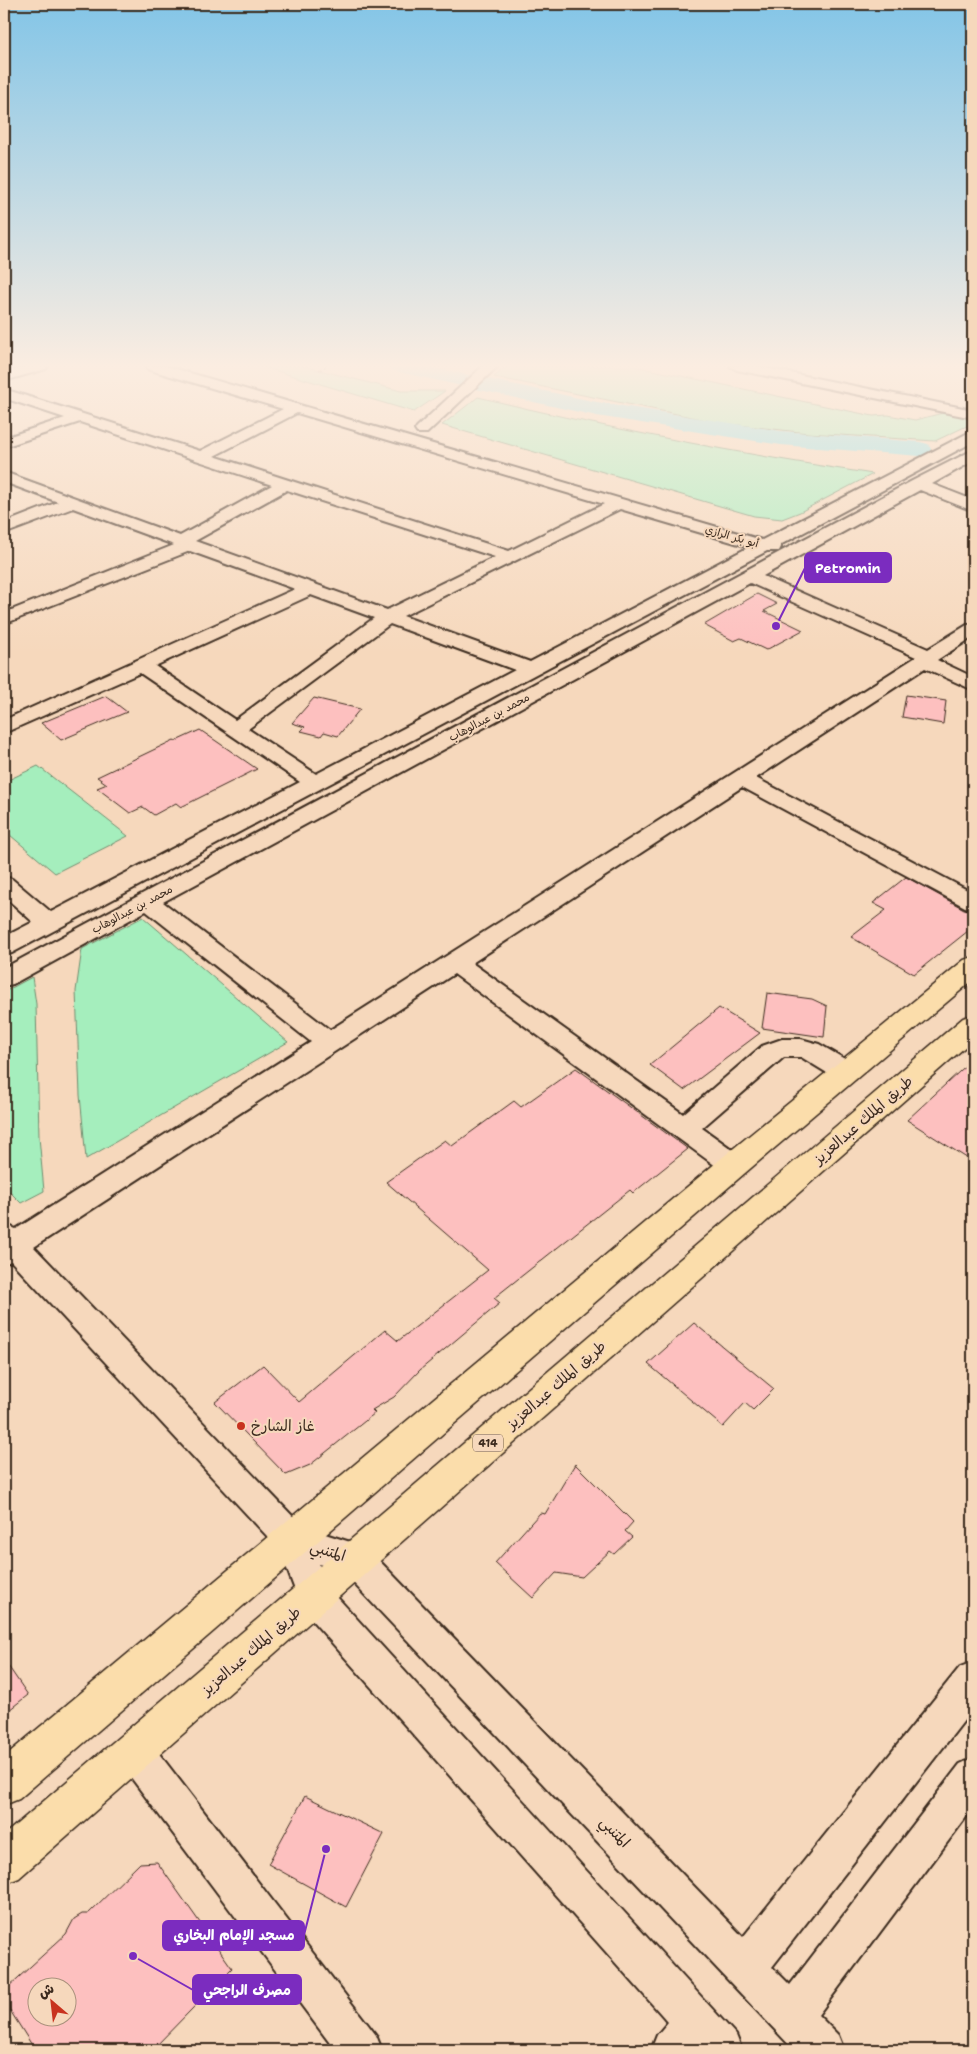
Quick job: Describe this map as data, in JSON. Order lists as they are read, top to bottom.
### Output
{
  "streets": {
    "highway": ["طريق الملك عبدالعزيز", "414"],
    "street": ["أبو بكر الرازي", "محمد بن عبدالوهاب", "المتنبي"]
  },
  "crossings": [
    ["أبو بكر الرازي", "محمد بن عبدالوهاب"],
    ["طريق الملك عبدالعزيز", "المتنبي"]
  ],
  "places": [
    "Petromin",
    "غاز الشارخ",
    "مسجد الإمام البخاري",
    "مصرف الراجحي"
  ],
  "north": "top left"
}
